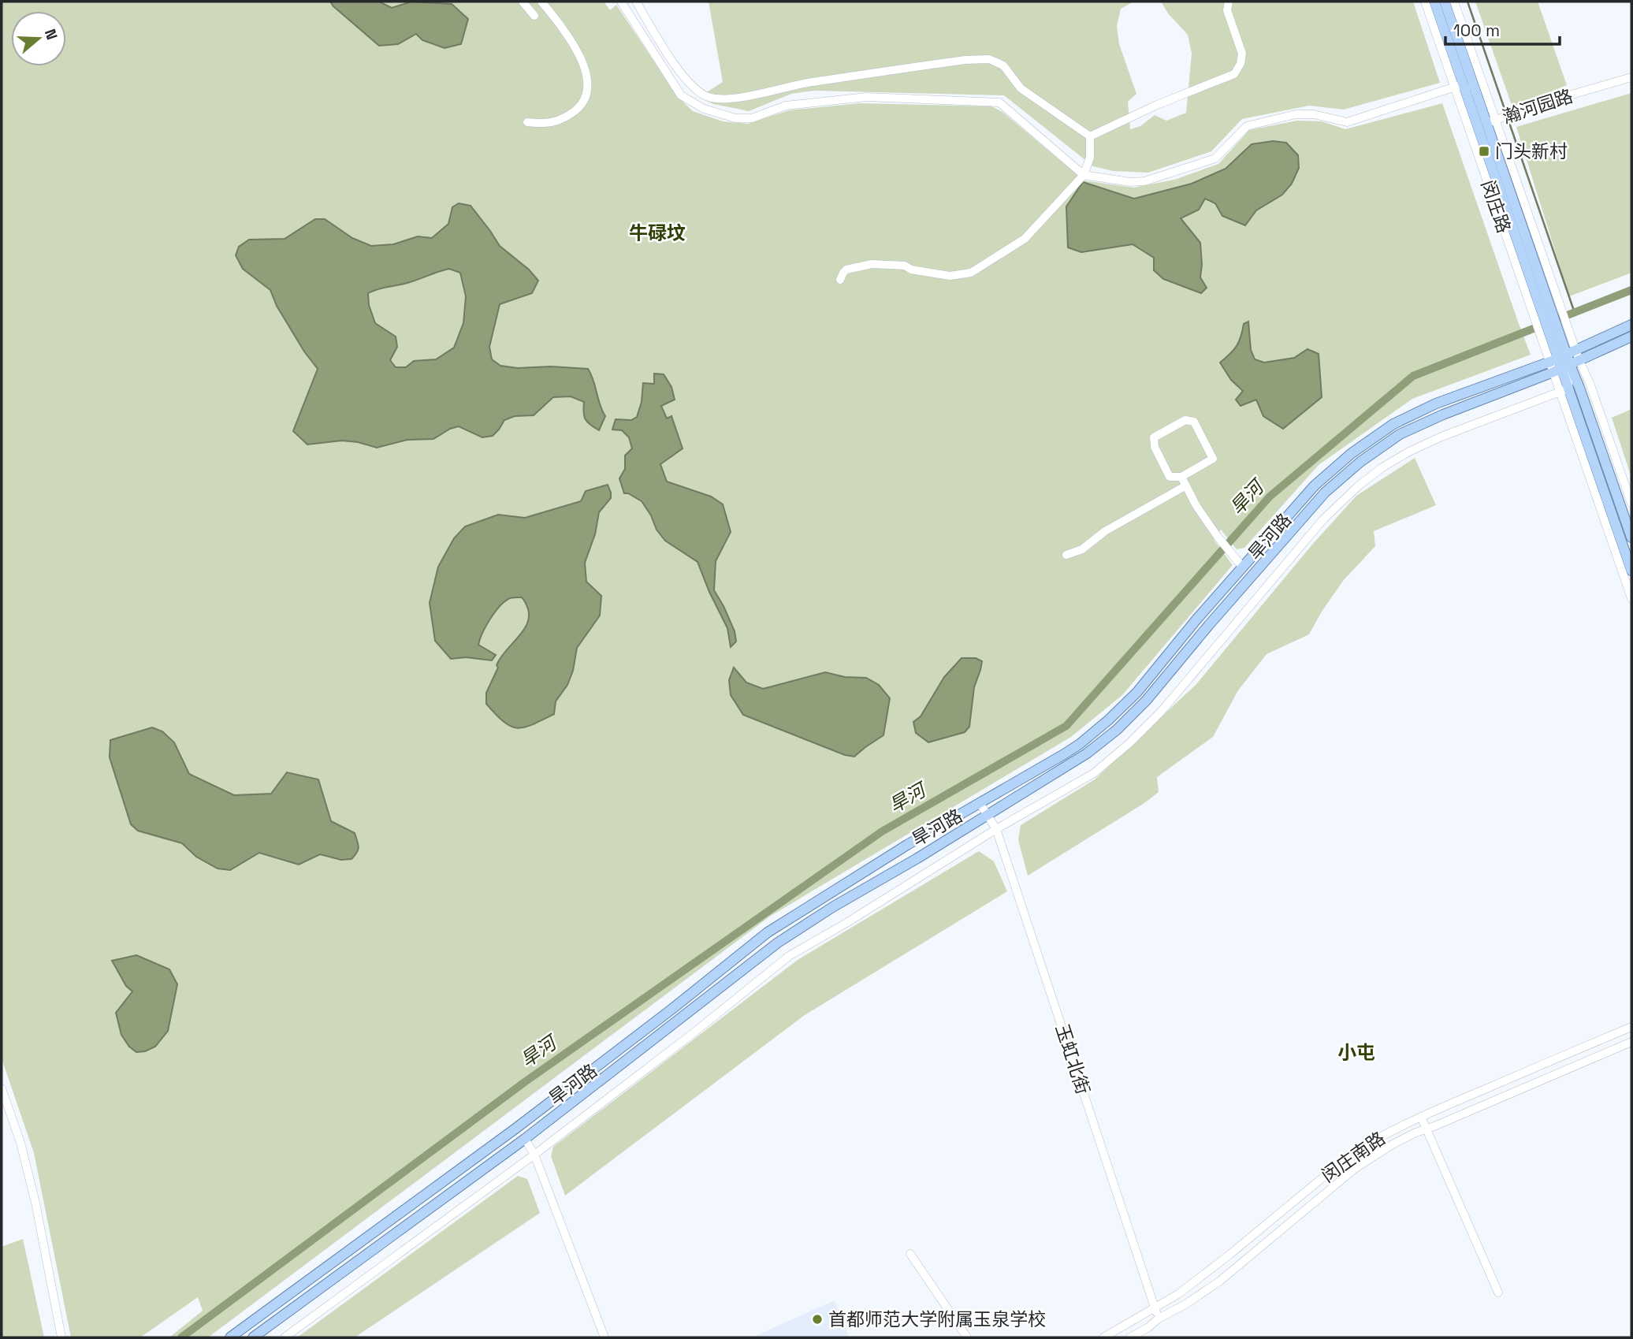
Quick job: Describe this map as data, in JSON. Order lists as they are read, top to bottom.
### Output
{
  "streets": {
    "main road": ["闵庄路", "旱河路"],
    "street": ["瀚河园路", "玉虹北街", "闵庄南路"]
  },
  "crossings": [
    ["瀚河园路", "闵庄路"],
    ["旱河路", "玉虹北街"],
    ["玉虹北街", "闵庄南路"]
  ],
  "districts": ["牛碌坟", "小屯"],
  "water": ["旱河"],
  "places": {
    "transit": ["门头新村"],
    "other": ["首都师范大学附属玉泉学校"]
  },
  "scale_bar": "100 m",
  "north": "right"
}
